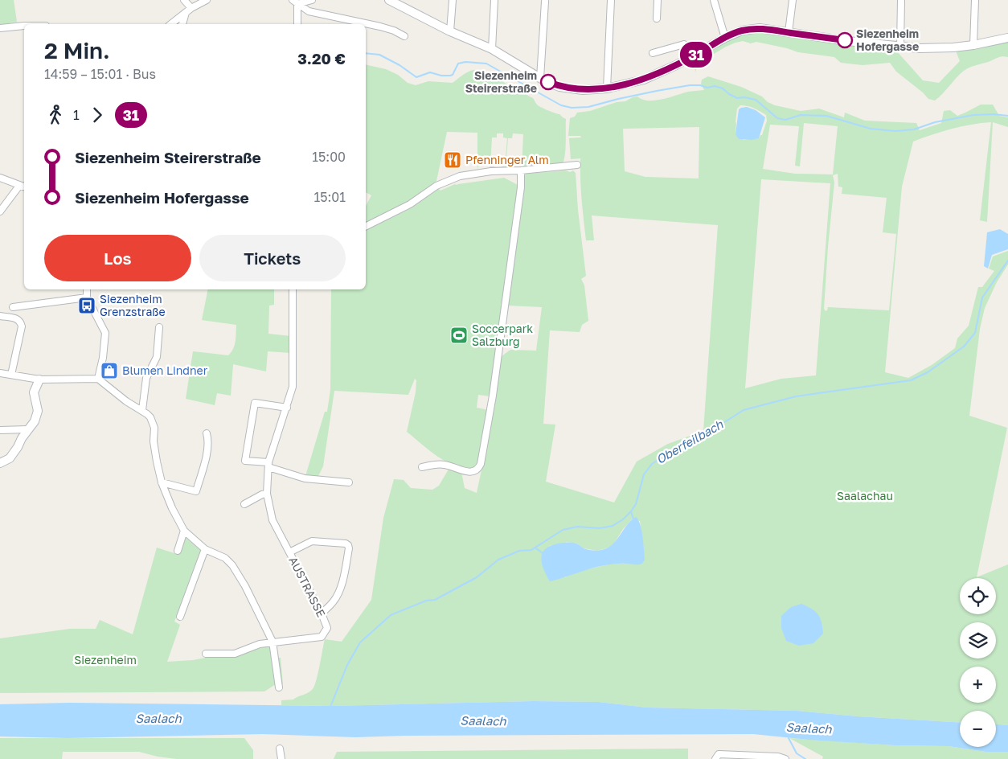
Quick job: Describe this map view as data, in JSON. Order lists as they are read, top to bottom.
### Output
{
  "streets": {
    "street": ["AUSTRASSE"]
  },
  "water": ["Oberfeilbach", "Saalach"],
  "parks": ["Saalachau", "Siezenheim"],
  "places": {
    "other": ["Siezenheim Hofergasse", "Siezenheim Steirerstraße"],
    "restaurant": ["Pfenninger Alm"],
    "bus stop": ["Siezenheim Grenzstraße"],
    "sports": ["Soccerpark Salzburg"],
    "shop": ["Blumen Lindner"]
  },
  "lines": ["bus line 31"],
  "page": {
    "on_map": "31",
    "heading": ["2 Min.", "14:59 – 15:01 · Bus", "3.20 €"],
    "legs": ["1", "31"],
    "list": [
      {
        "name": "Siezenheim Steirerstraße",
        "value": "15:00"
      },
      {
        "name": "Siezenheim Hofergasse",
        "value": "15:01"
      }
    ],
    "buttons": ["Los", "Tickets"],
    "map_buttons": ["+", "−"]
  }
}
